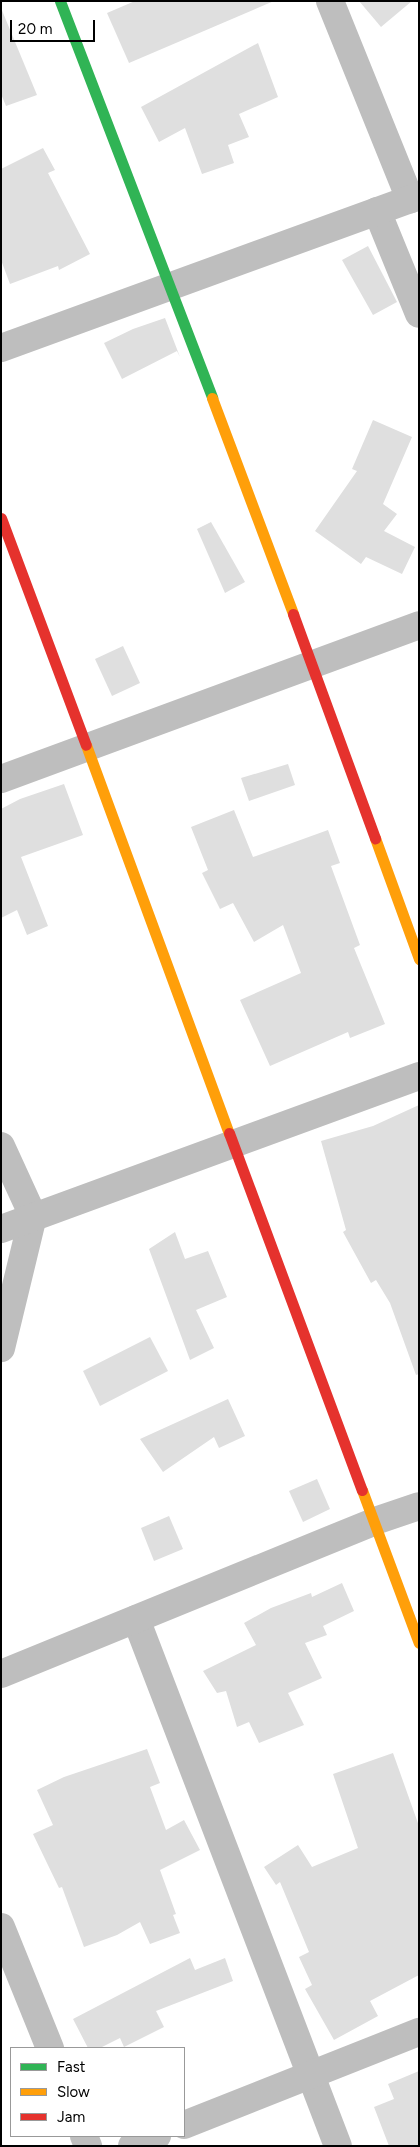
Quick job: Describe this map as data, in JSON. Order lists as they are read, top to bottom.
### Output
{
  "legend": ["Fast", "Slow", "Jam"],
  "scale_bar": "20 m"
}
